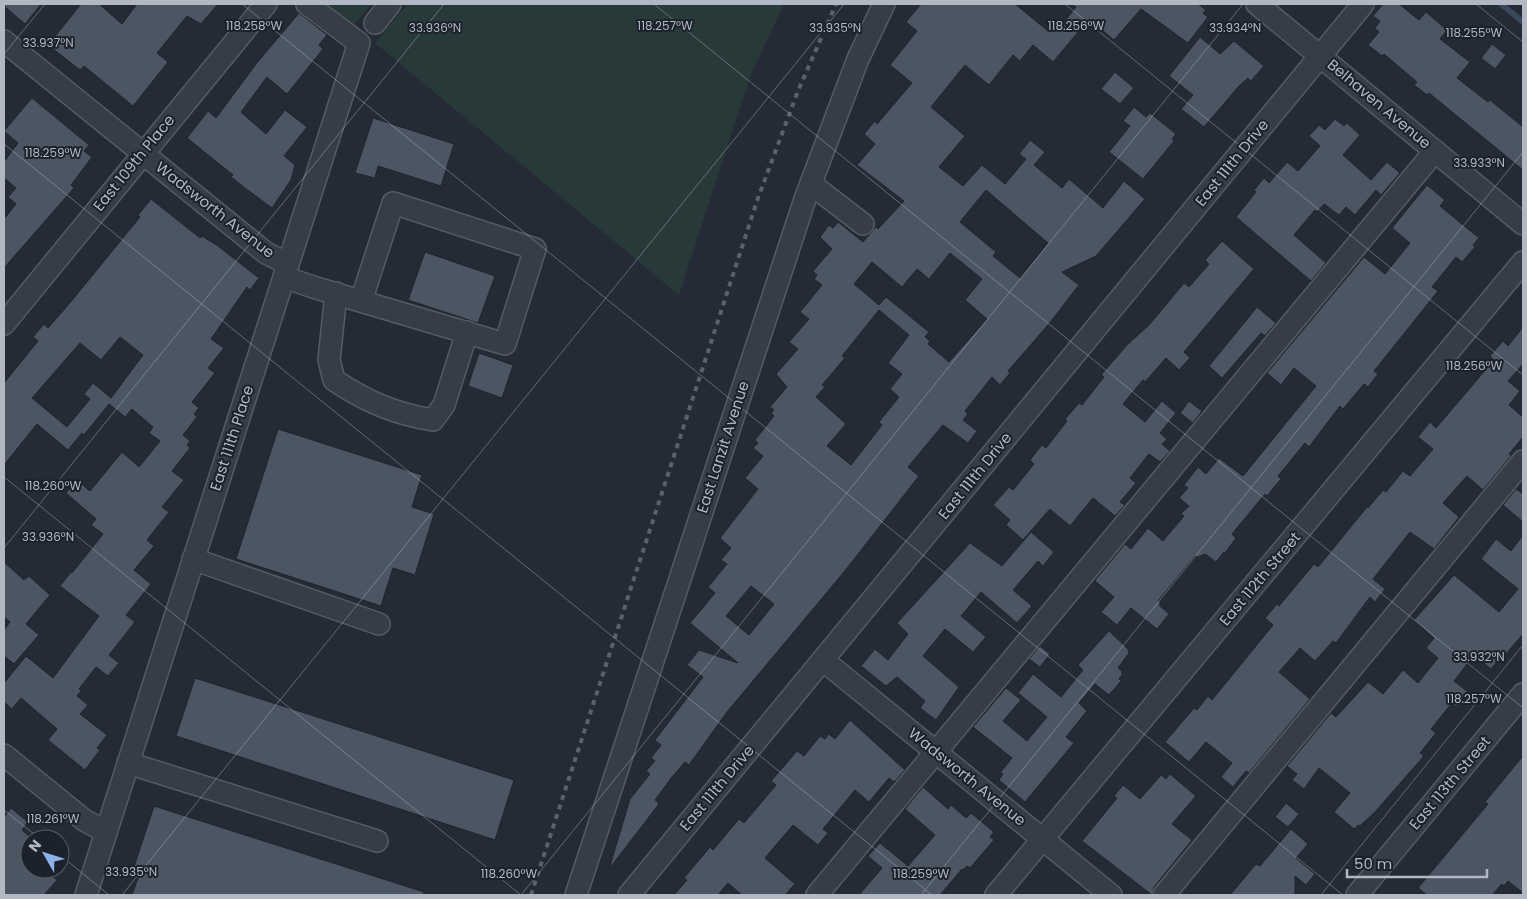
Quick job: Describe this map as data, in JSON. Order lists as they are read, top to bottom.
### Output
{
  "streets": {
    "street": [
      "Belhaven Avenue",
      "East 109th Place",
      "East 111th Drive",
      "Wadsworth Avenue",
      "East 111th Place",
      "East Lanzit Avenue",
      "East 112th Street",
      "East 113th Street"
    ]
  },
  "crossings": [
    ["Belhaven Avenue", "East 111th Drive"],
    ["East 109th Place", "Wadsworth Avenue"],
    ["East 111th Drive", "Wadsworth Avenue"],
    ["Wadsworth Avenue", "East 111th Place"],
    ["Wadsworth Avenue", "East 112th Street"]
  ],
  "scale_bar": "50 m",
  "north": "top left",
  "coordinates": [
    "118.256°W",
    "118.258°W",
    "118.257°W",
    "33.936°N",
    "33.935°N",
    "33.934°N",
    "118.255°W",
    "33.937°N",
    "118.259°W",
    "33.933°N",
    "118.260°W",
    "33.932°N",
    "118.261°W"
  ]
}
